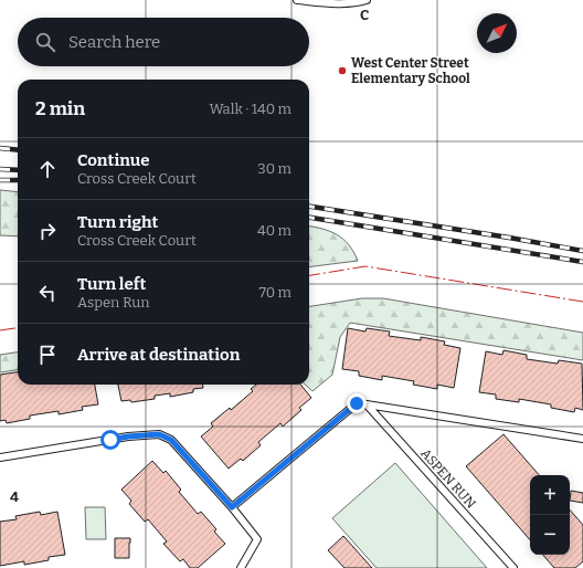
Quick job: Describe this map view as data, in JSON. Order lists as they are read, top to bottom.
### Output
{
  "streets": {
    "lane": ["ASPEN RUN"]
  },
  "places": ["West Center Street Elementary School"],
  "north": "top right",
  "page": {
    "search": "Search here",
    "heading": ["2 min", "Walk · 140 m"],
    "list": [
      ["Continue", "Cross Creek Court", "30 m"],
      ["Turn right", "Cross Creek Court", "40 m"],
      ["Turn left", "Aspen Run", "70 m"],
      "Arrive at destination"
    ],
    "map_buttons": ["+", "−"]
  },
  "grid": {
    "columns": ["C"],
    "rows": ["4"]
  }
}
